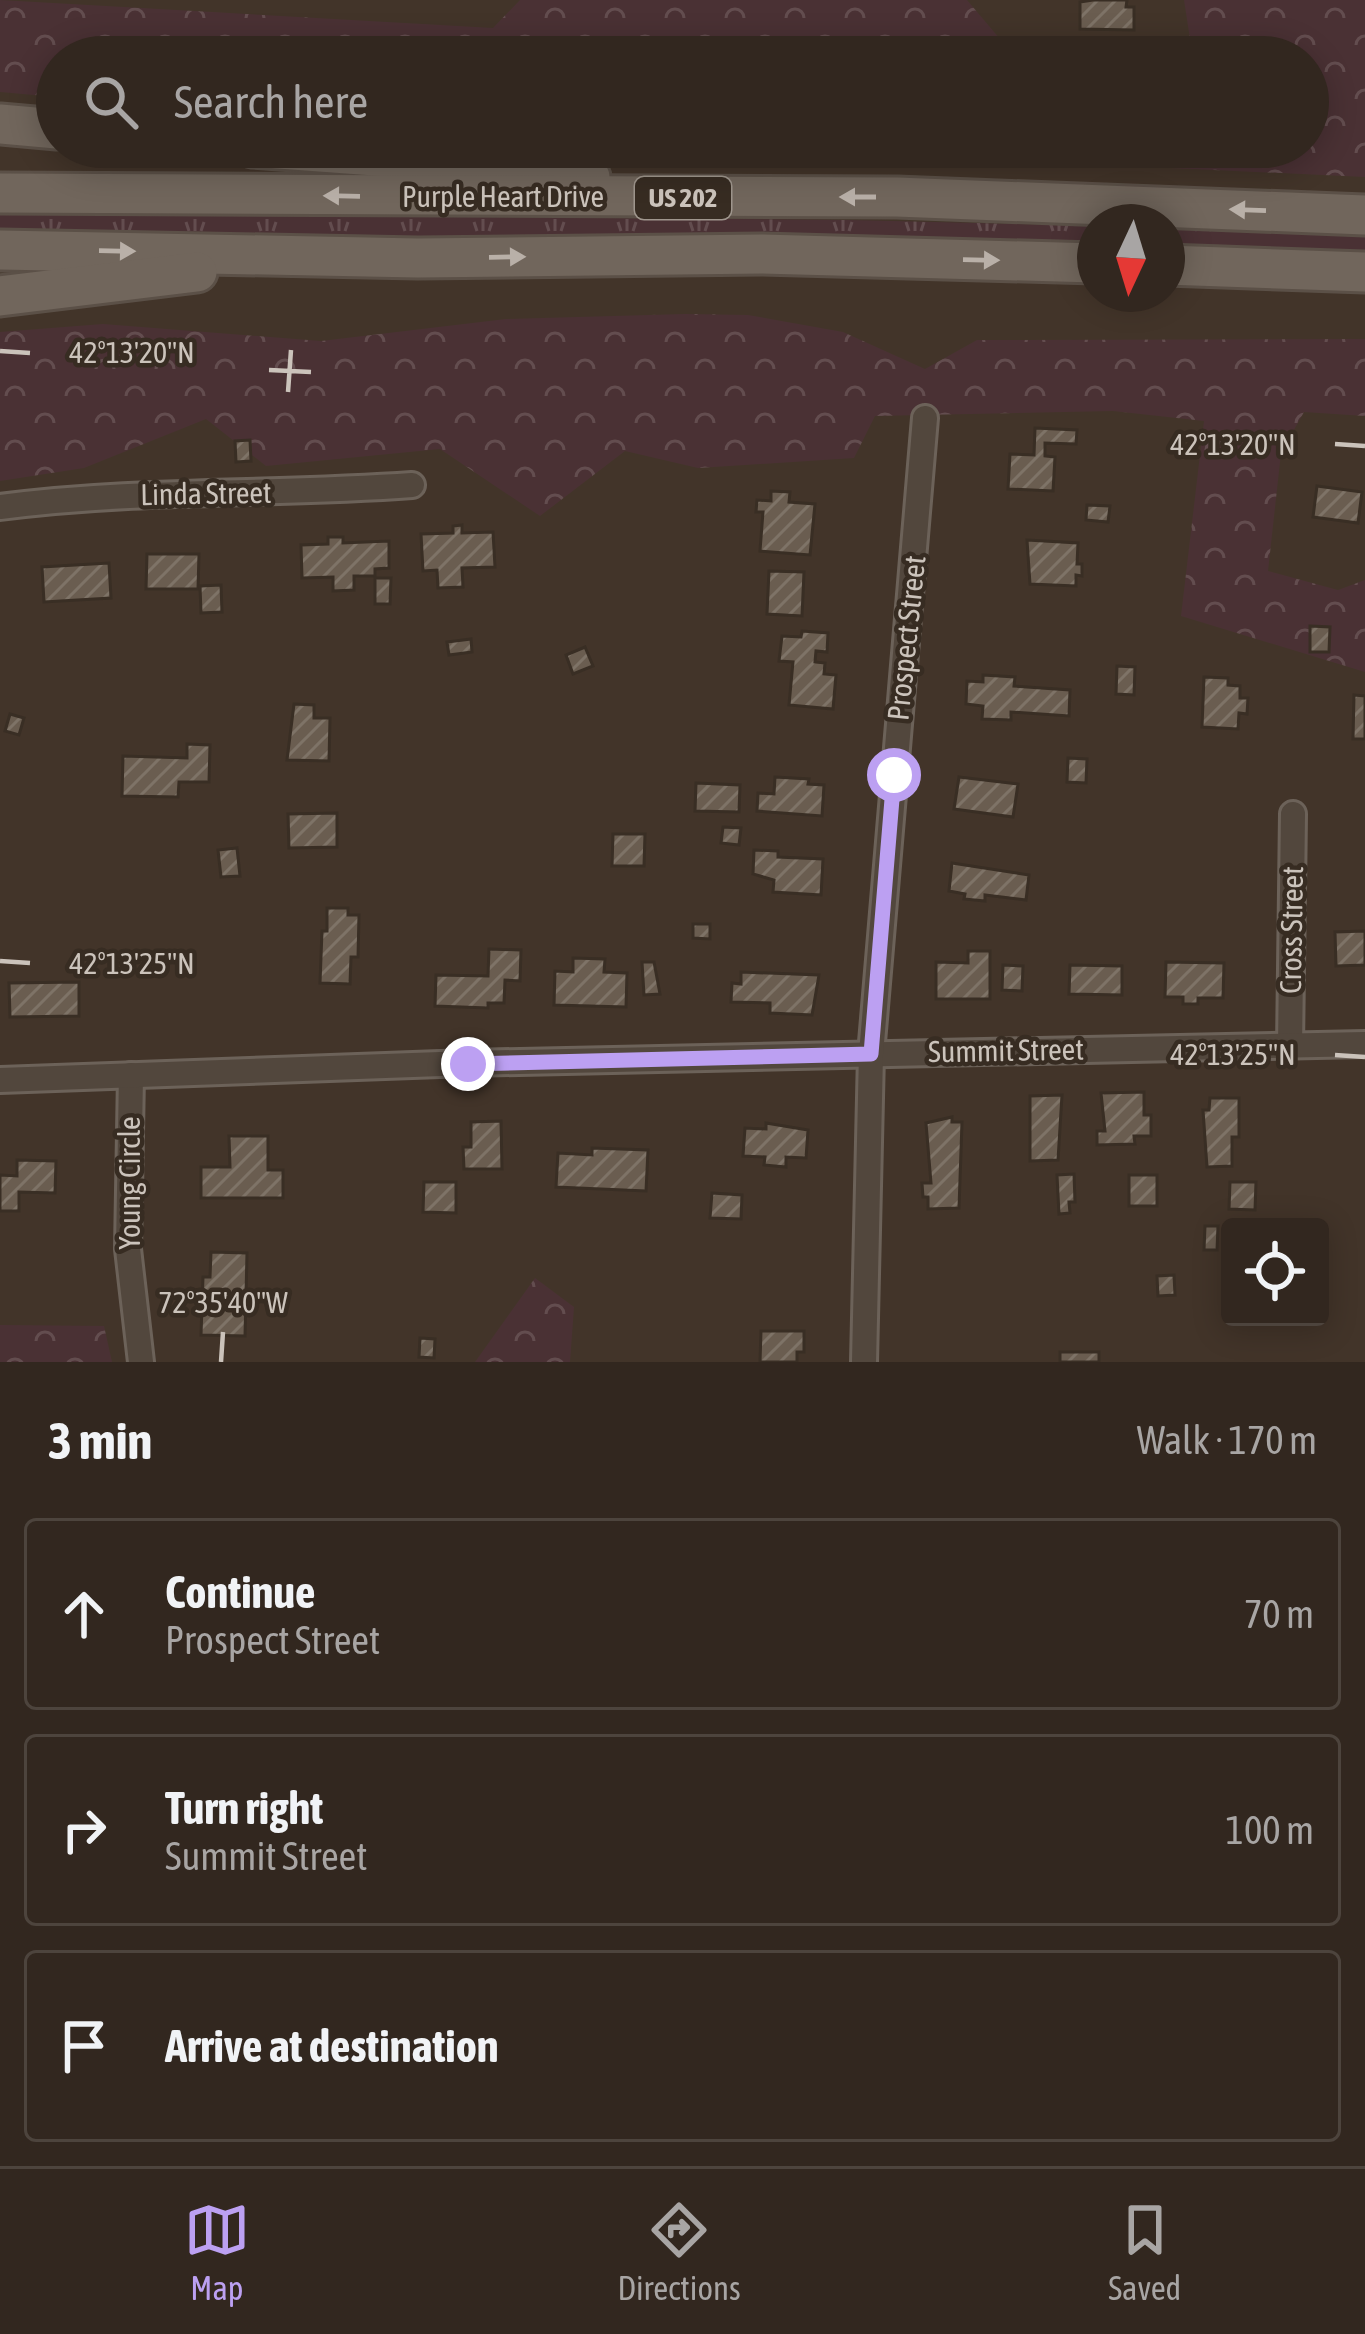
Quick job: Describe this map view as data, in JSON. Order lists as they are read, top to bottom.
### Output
{
  "streets": {
    "main road": ["Purple Heart Drive", "US 202"],
    "street": [
      "Linda Street",
      "Prospect Street",
      "Cross Street",
      "Summit Street",
      "Young Circle"
    ]
  },
  "crossings": [
    ["Prospect Street", "Summit Street"],
    ["Cross Street", "Summit Street"],
    ["Summit Street", "Young Circle"]
  ],
  "north": "bottom",
  "page": {
    "search": "Search here",
    "heading": ["3 min", "Walk · 170 m"],
    "list": [
      ["Continue", "Prospect Street", "70 m"],
      ["Turn right", "Summit Street", "100 m"],
      "Arrive at destination"
    ],
    "nav": ["Map", "Directions", "Saved"]
  },
  "coordinates": ["42°13'20\"N", "42°13'25\"N", "72°35'40\"W"]
}
